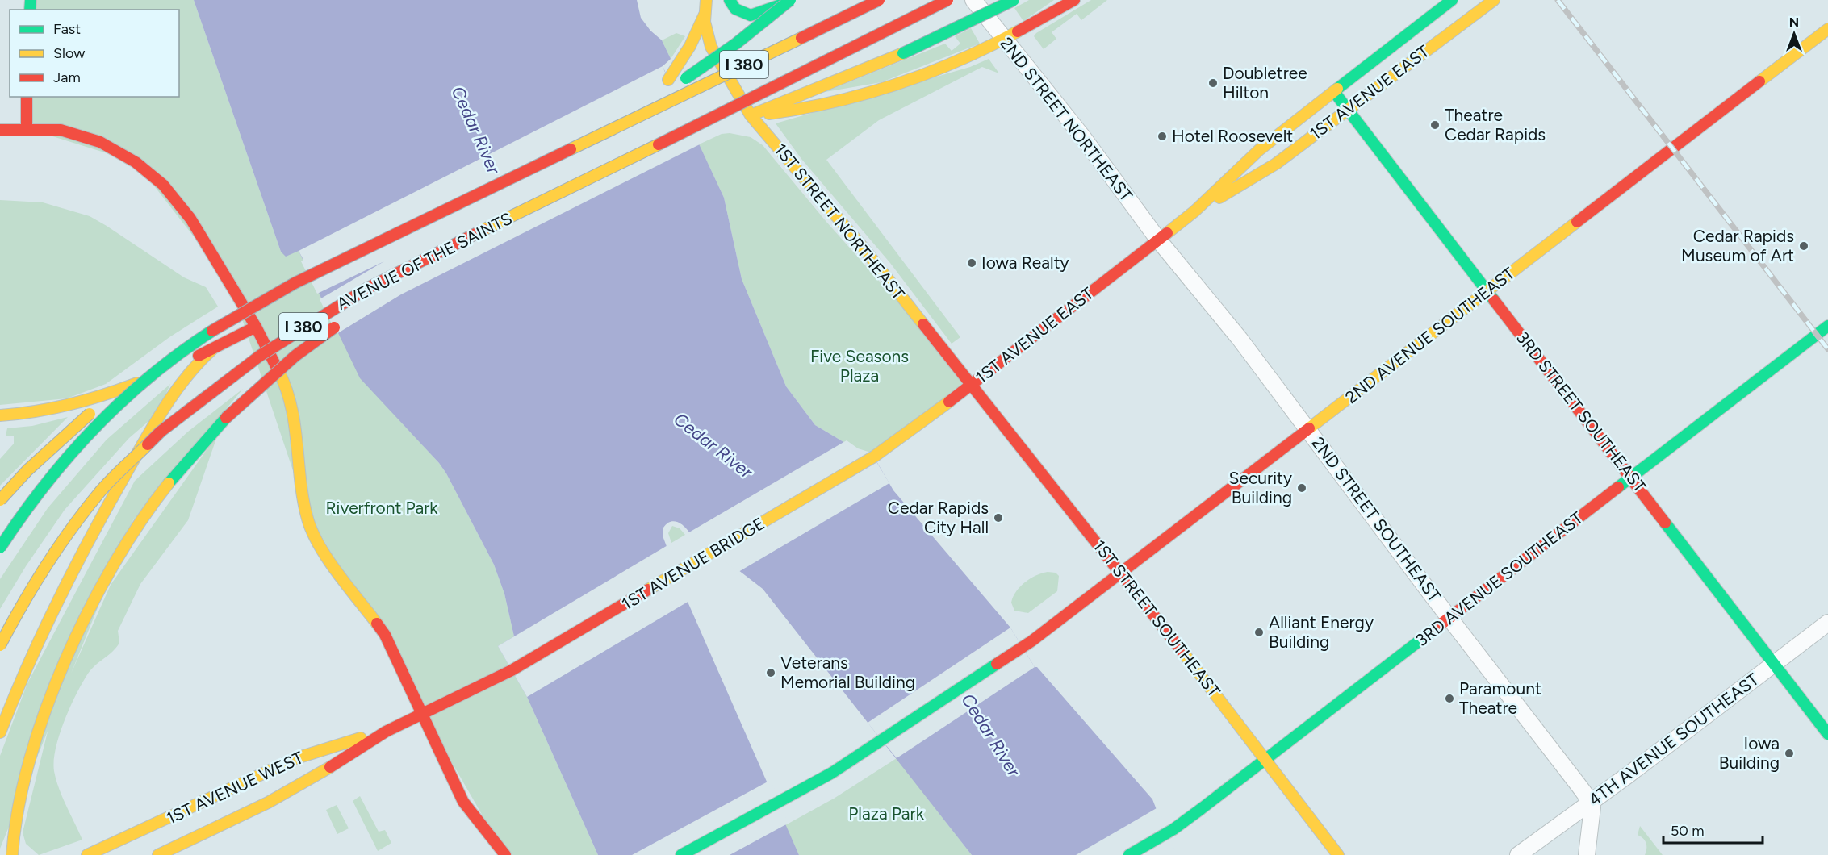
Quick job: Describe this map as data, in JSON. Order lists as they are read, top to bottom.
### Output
{
  "streets": {
    "main road": [
      "I 380",
      "1ST AVENUE EAST",
      "1ST STREET NORTHEAST",
      "AVENUE OF THE SAINTS",
      "2ND AVENUE SOUTHEAST",
      "3RD STREET SOUTHEAST",
      "1ST AVENUE BRIDGE",
      "3RD AVENUE SOUTHEAST",
      "1ST STREET SOUTHEAST",
      "1ST AVENUE WEST"
    ],
    "street": ["2ND STREET NORTHEAST", "2ND STREET SOUTHEAST", "4TH AVENUE SOUTHEAST"]
  },
  "crossings": [
    ["1ST AVENUE EAST", "2ND STREET NORTHEAST"],
    ["1ST AVENUE EAST", "1ST STREET NORTHEAST"],
    ["1ST AVENUE EAST", "3RD STREET SOUTHEAST"],
    ["1ST AVENUE EAST", "2ND STREET SOUTHEAST"],
    ["1ST AVENUE EAST", "1ST AVENUE BRIDGE"],
    ["1ST AVENUE EAST", "1ST STREET SOUTHEAST"],
    ["2ND STREET NORTHEAST", "2ND STREET SOUTHEAST"],
    ["1ST STREET NORTHEAST", "1ST STREET SOUTHEAST"],
    ["2ND AVENUE SOUTHEAST", "3RD STREET SOUTHEAST"],
    ["2ND AVENUE SOUTHEAST", "2ND STREET SOUTHEAST"],
    ["2ND AVENUE SOUTHEAST", "1ST STREET SOUTHEAST"],
    ["3RD STREET SOUTHEAST", "3RD AVENUE SOUTHEAST"],
    ["3RD STREET SOUTHEAST", "4TH AVENUE SOUTHEAST"],
    ["2ND STREET SOUTHEAST", "3RD AVENUE SOUTHEAST"],
    ["2ND STREET SOUTHEAST", "4TH AVENUE SOUTHEAST"],
    ["1ST AVENUE BRIDGE", "1ST AVENUE WEST"],
    ["3RD AVENUE SOUTHEAST", "1ST STREET SOUTHEAST"]
  ],
  "water": ["Cedar River"],
  "parks": ["Five Seasons Plaza", "Riverfront Park", "Plaza Park"],
  "places": [
    "Doubletree Hilton",
    "Theatre Cedar Rapids",
    "Hotel Roosevelt",
    "Cedar Rapids Museum of Art",
    "Iowa Realty",
    "Security Building",
    "Cedar Rapids City Hall",
    "Alliant Energy Building",
    "Veterans Memorial Building",
    "Paramount Theatre",
    "Iowa Building"
  ],
  "legend": ["Fast", "Slow", "Jam"],
  "scale_bar": "50 m",
  "north": "top"
}
